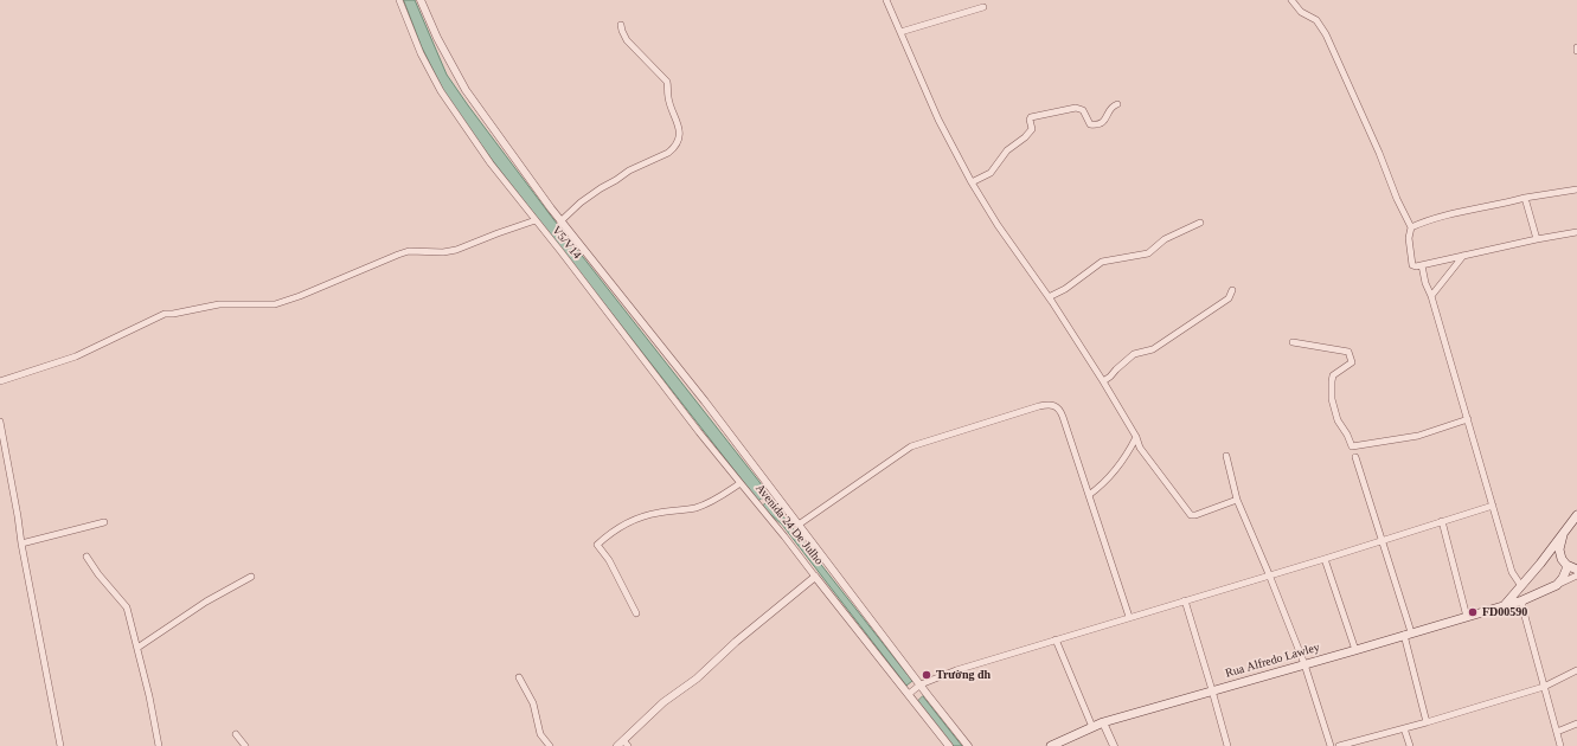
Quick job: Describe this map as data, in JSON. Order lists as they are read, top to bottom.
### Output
{
  "streets": {
    "main road": ["Rua Alfredo Lawley"],
    "street": ["V5/V14", "Avenida 24 De Julho"]
  },
  "crossings": [
    ["V5/V14", "Avenida 24 De Julho"]
  ],
  "places": ["FD00590", "Trường đh"]
}
